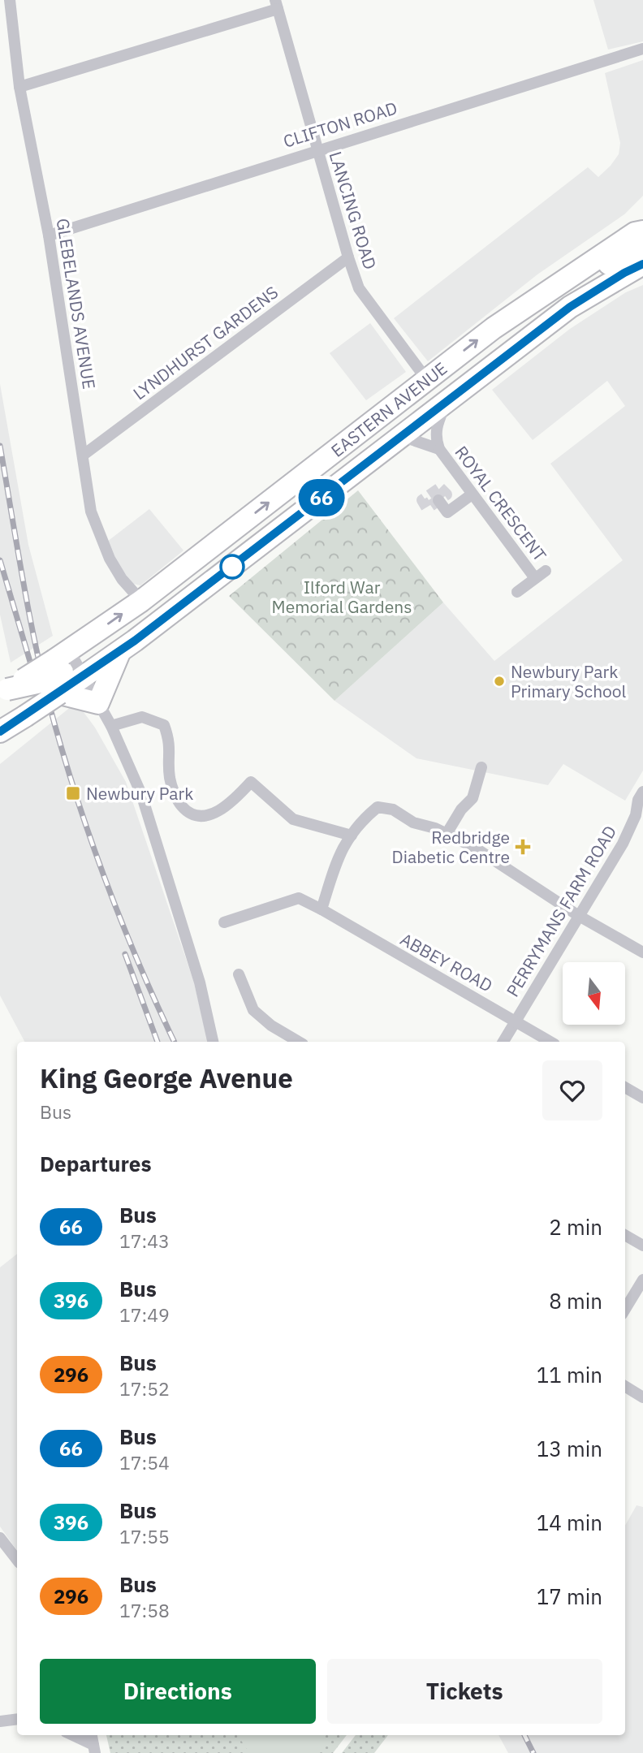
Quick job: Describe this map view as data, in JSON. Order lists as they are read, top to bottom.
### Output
{
  "streets": {
    "highway": ["EASTERN AVENUE"],
    "street": [
      "CLIFTON ROAD",
      "LANCING ROAD",
      "GLEBELANDS AVENUE",
      "LYNDHURST GARDENS",
      "ROYAL CRESCENT",
      "PERRYMANS FARM ROAD",
      "ABBEY ROAD"
    ]
  },
  "crossings": [
    ["CLIFTON ROAD", "LANCING ROAD"],
    ["CLIFTON ROAD", "GLEBELANDS AVENUE"],
    ["LANCING ROAD", "LYNDHURST GARDENS"],
    ["LANCING ROAD", "EASTERN AVENUE"],
    ["GLEBELANDS AVENUE", "LYNDHURST GARDENS"],
    ["GLEBELANDS AVENUE", "EASTERN AVENUE"],
    ["EASTERN AVENUE", "ROYAL CRESCENT"],
    ["PERRYMANS FARM ROAD", "ABBEY ROAD"]
  ],
  "parks": ["Ilford War Memorial Gardens"],
  "places": {
    "other": ["Newbury Park Primary School"],
    "transit": ["Newbury Park"],
    "health": ["Redbridge Diabetic Centre"]
  },
  "lines": ["bus line 66"],
  "north": "bottom",
  "page": {
    "on_map": "66",
    "heading": [
      ["King George Avenue", "Bus"],
      "Departures"
    ],
    "list": [
      {
        "mark": "66",
        "name": "Bus",
        "note": "17:43",
        "value": "2 min"
      },
      {
        "mark": "396",
        "name": "Bus",
        "note": "17:49",
        "value": "8 min"
      },
      {
        "mark": "296",
        "name": "Bus",
        "note": "17:52",
        "value": "11 min"
      },
      {
        "mark": "66",
        "name": "Bus",
        "note": "17:54",
        "value": "13 min"
      },
      {
        "mark": "396",
        "name": "Bus",
        "note": "17:55",
        "value": "14 min"
      },
      {
        "mark": "296",
        "name": "Bus",
        "note": "17:58",
        "value": "17 min"
      }
    ],
    "buttons": ["Directions", "Tickets"]
  }
}
